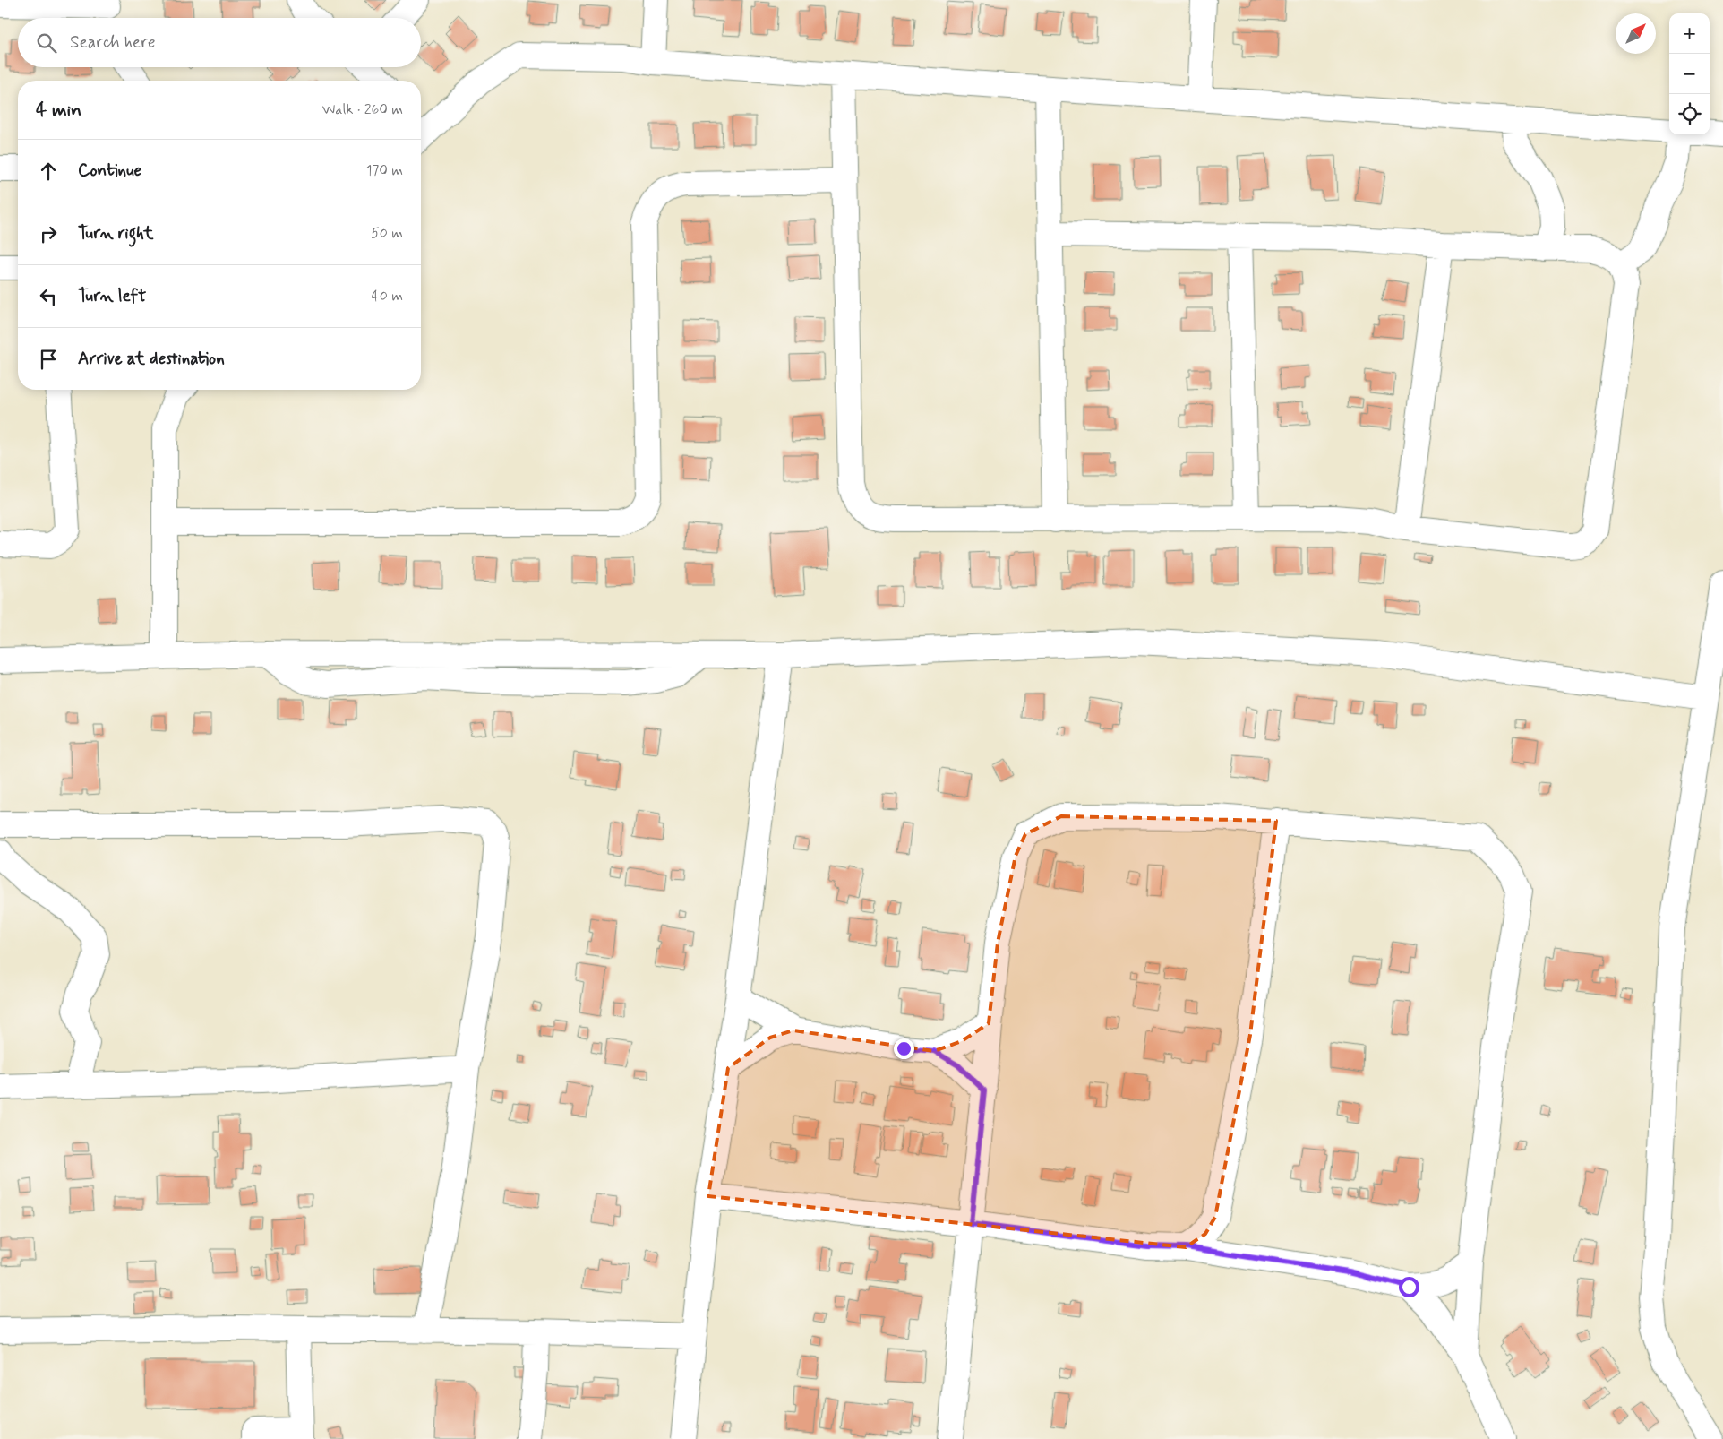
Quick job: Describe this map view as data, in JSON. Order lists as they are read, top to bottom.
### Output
{
  "north": "top right",
  "page": {
    "map_buttons": ["+", "−"],
    "search": "Search here",
    "heading": ["4 min", "Walk · 260 m"],
    "list": [
      ["Continue", "170 m"],
      ["Turn right", "50 m"],
      ["Turn left", "40 m"],
      "Arrive at destination"
    ]
  }
}
